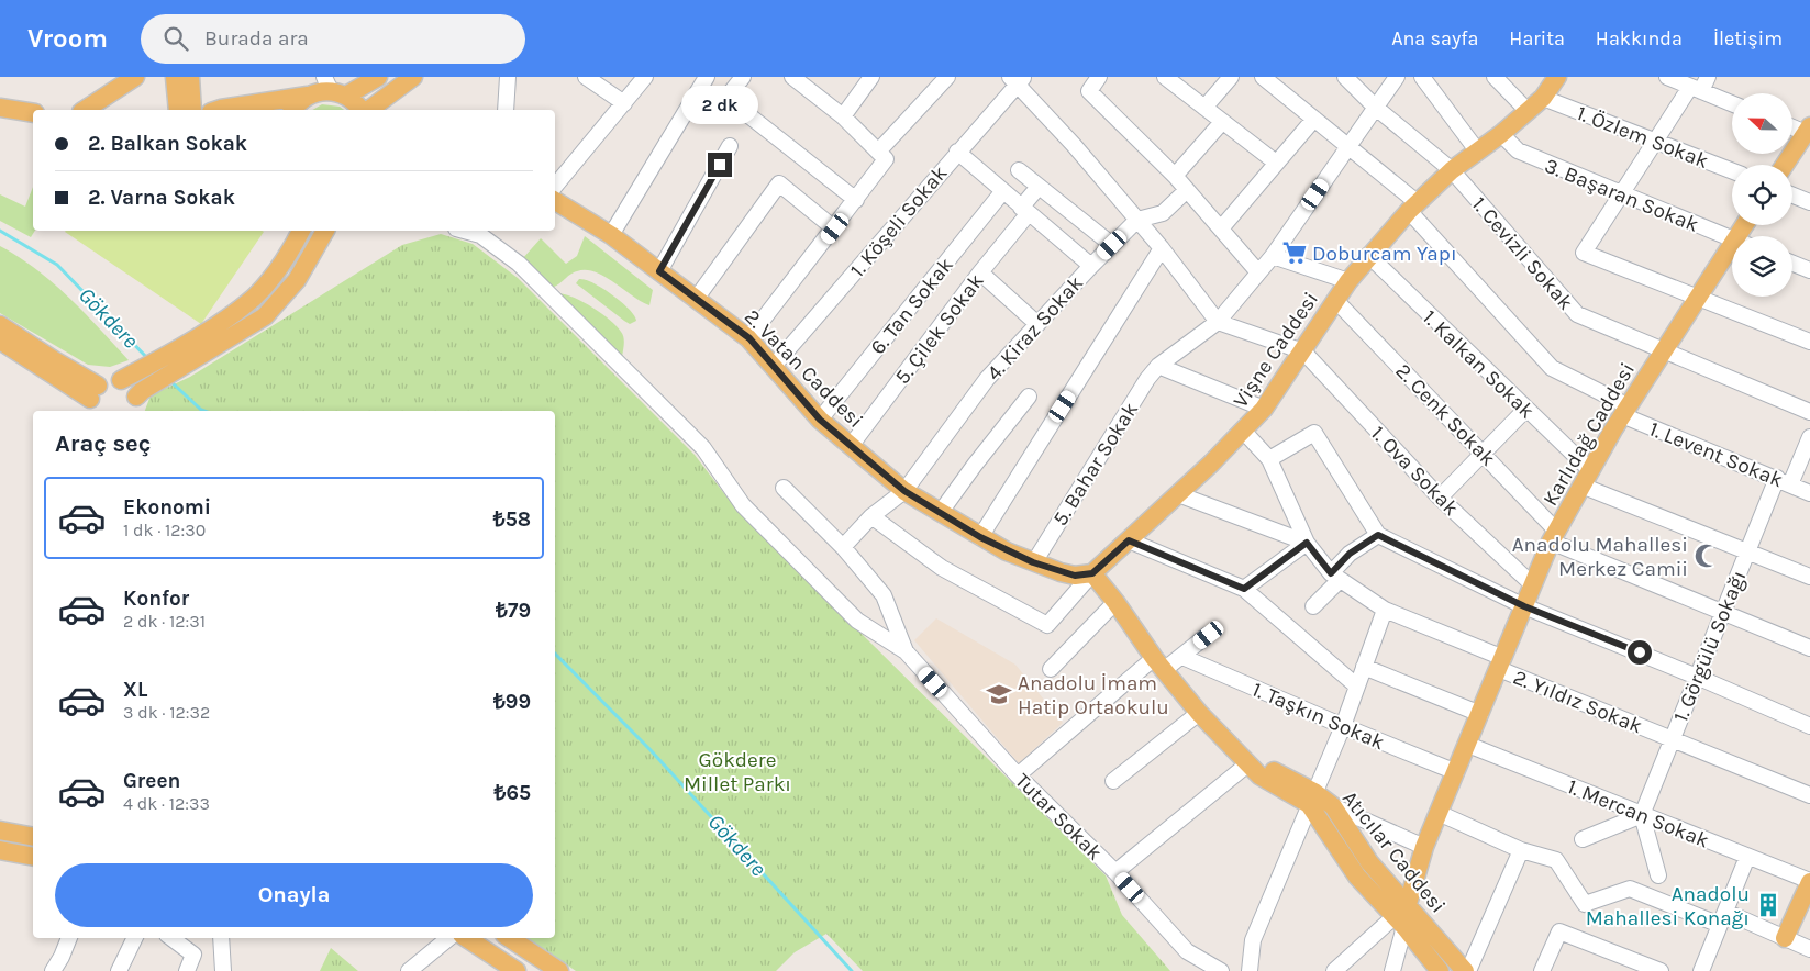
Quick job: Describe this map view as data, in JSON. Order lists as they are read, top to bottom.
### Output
{
  "streets": {
    "main road": [
      "Vişne Caddesi",
      "2. Vatan Caddesi",
      "Karlıdağ Caddesi",
      "Atıcılar Caddesi"
    ],
    "street": [
      "1. Özlem Sokak",
      "3. Başaran Sokak",
      "1. Köşeli Sokak",
      "1. Cevizli Sokak",
      "6. Tan Sokak",
      "4. Kiraz Sokak",
      "5. Çilek Sokak",
      "1. Kalkan Sokak",
      "2. Cenk Sokak",
      "1. Levent Sokak",
      "5. Bahar Sokak",
      "1. Ova Sokak",
      "1. Görgülü Sokağı",
      "2. Yıldız Sokak",
      "1. Taşkın Sokak",
      "1. Mercan Sokak",
      "Tutar Sokak"
    ]
  },
  "crossings": [
    ["1. Özlem Sokak", "Vişne Caddesi"],
    ["3. Başaran Sokak", "Vişne Caddesi"],
    ["1. Köşeli Sokak", "2. Vatan Caddesi"],
    ["1. Cevizli Sokak", "Vişne Caddesi"],
    ["1. Cevizli Sokak", "Karlıdağ Caddesi"],
    ["1. Cevizli Sokak", "5. Bahar Sokak"],
    ["6. Tan Sokak", "2. Vatan Caddesi"],
    ["4. Kiraz Sokak", "2. Vatan Caddesi"],
    ["5. Çilek Sokak", "2. Vatan Caddesi"],
    ["Vişne Caddesi", "1. Kalkan Sokak"],
    ["Vişne Caddesi", "2. Vatan Caddesi"],
    ["Vişne Caddesi", "2. Cenk Sokak"],
    ["Vişne Caddesi", "1. Levent Sokak"],
    ["Vişne Caddesi", "1. Ova Sokak"],
    ["Vişne Caddesi", "2. Yıldız Sokak"],
    ["Vişne Caddesi", "Atıcılar Caddesi"],
    ["1. Kalkan Sokak", "Karlıdağ Caddesi"],
    ["2. Vatan Caddesi", "5. Bahar Sokak"],
    ["2. Vatan Caddesi", "Atıcılar Caddesi"],
    ["2. Cenk Sokak", "Karlıdağ Caddesi"],
    ["Karlıdağ Caddesi", "1. Levent Sokak"],
    ["Karlıdağ Caddesi", "1. Ova Sokak"],
    ["Karlıdağ Caddesi", "2. Yıldız Sokak"],
    ["Karlıdağ Caddesi", "1. Taşkın Sokak"],
    ["Karlıdağ Caddesi", "1. Mercan Sokak"],
    ["Karlıdağ Caddesi", "Atıcılar Caddesi"],
    ["1. Levent Sokak", "5. Bahar Sokak"],
    ["1. Levent Sokak", "1. Görgülü Sokağı"],
    ["1. Görgülü Sokağı", "2. Yıldız Sokak"],
    ["1. Görgülü Sokağı", "1. Mercan Sokak"]
  ],
  "water": ["Gökdere"],
  "parks": ["Gökdere Millet Parkı"],
  "places": {
    "supermarket": ["Doburcam Yapı"],
    "mosque": ["Anadolu Mahallesi Merkez Camii"],
    "school or university": ["Anadolu İmam Hatip Ortaokulu"],
    "building": ["Anadolu Mahallesi Konağı"]
  },
  "north": "left",
  "page": {
    "header": "Vroom",
    "search": "Burada ara",
    "nav": [
      "Ana sayfa",
      "Harita",
      "Hakkında",
      "İletişim"
    ],
    "bubble": "2 dk",
    "banner": ["2. Balkan Sokak", "2. Varna Sokak"],
    "heading": "Araç seç",
    "list": [
      {
        "name": "Ekonomi",
        "note": "1 dk · 12:30",
        "value": "₺58"
      },
      {
        "name": "Konfor",
        "note": "2 dk · 12:31",
        "value": "₺79"
      },
      {
        "name": "XL",
        "note": "3 dk · 12:32",
        "value": "₺99"
      },
      {
        "name": "Green",
        "note": "4 dk · 12:33",
        "value": "₺65"
      }
    ],
    "buttons": "Onayla"
  }
}
